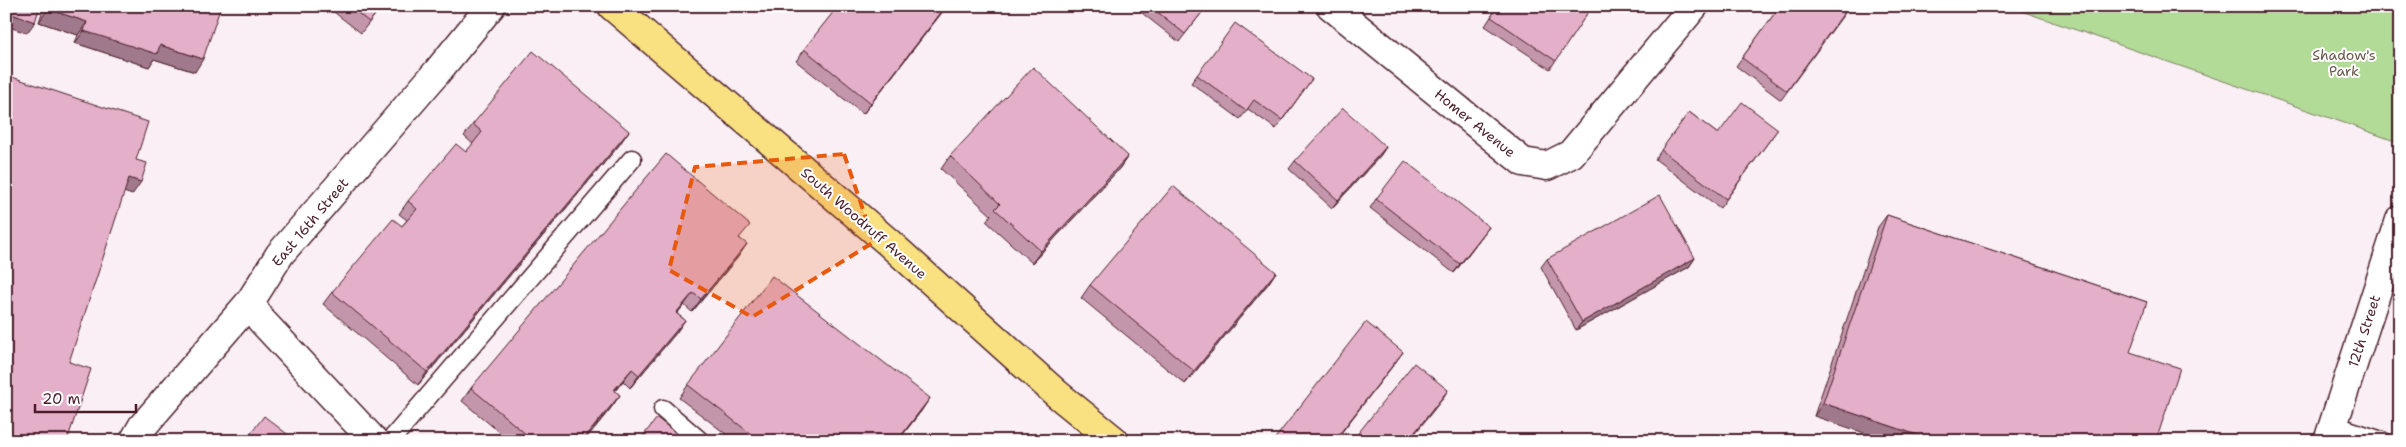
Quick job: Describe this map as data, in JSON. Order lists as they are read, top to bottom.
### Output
{
  "streets": {
    "main road": ["South Woodruff Avenue"],
    "street": ["Homer Avenue", "East 16th Street", "12th Street"]
  },
  "parks": ["Shadow's Park"],
  "scale_bar": "20 m"
}
